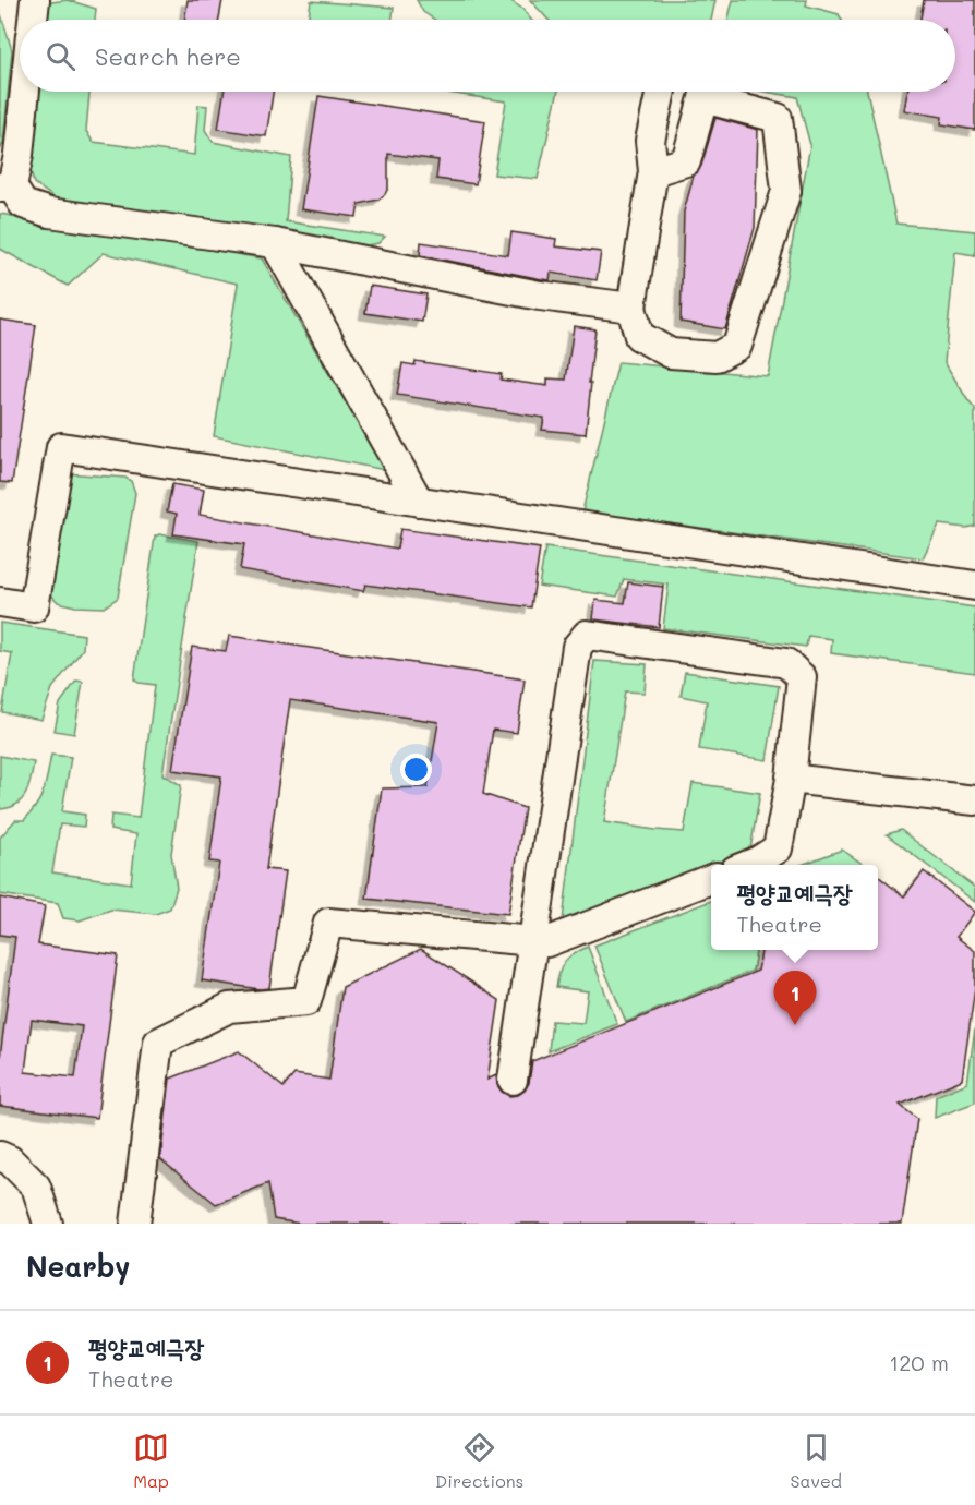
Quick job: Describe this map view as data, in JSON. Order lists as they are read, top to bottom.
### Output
{
  "page": {
    "search": "Search here",
    "popup": ["평양교예극장", "Theatre"],
    "pins": "1",
    "heading": "Nearby",
    "list": [
      {
        "mark": "1",
        "name": "평양교예극장",
        "note": "Theatre",
        "value": "120 m"
      }
    ],
    "nav": ["Map", "Directions", "Saved"]
  }
}
